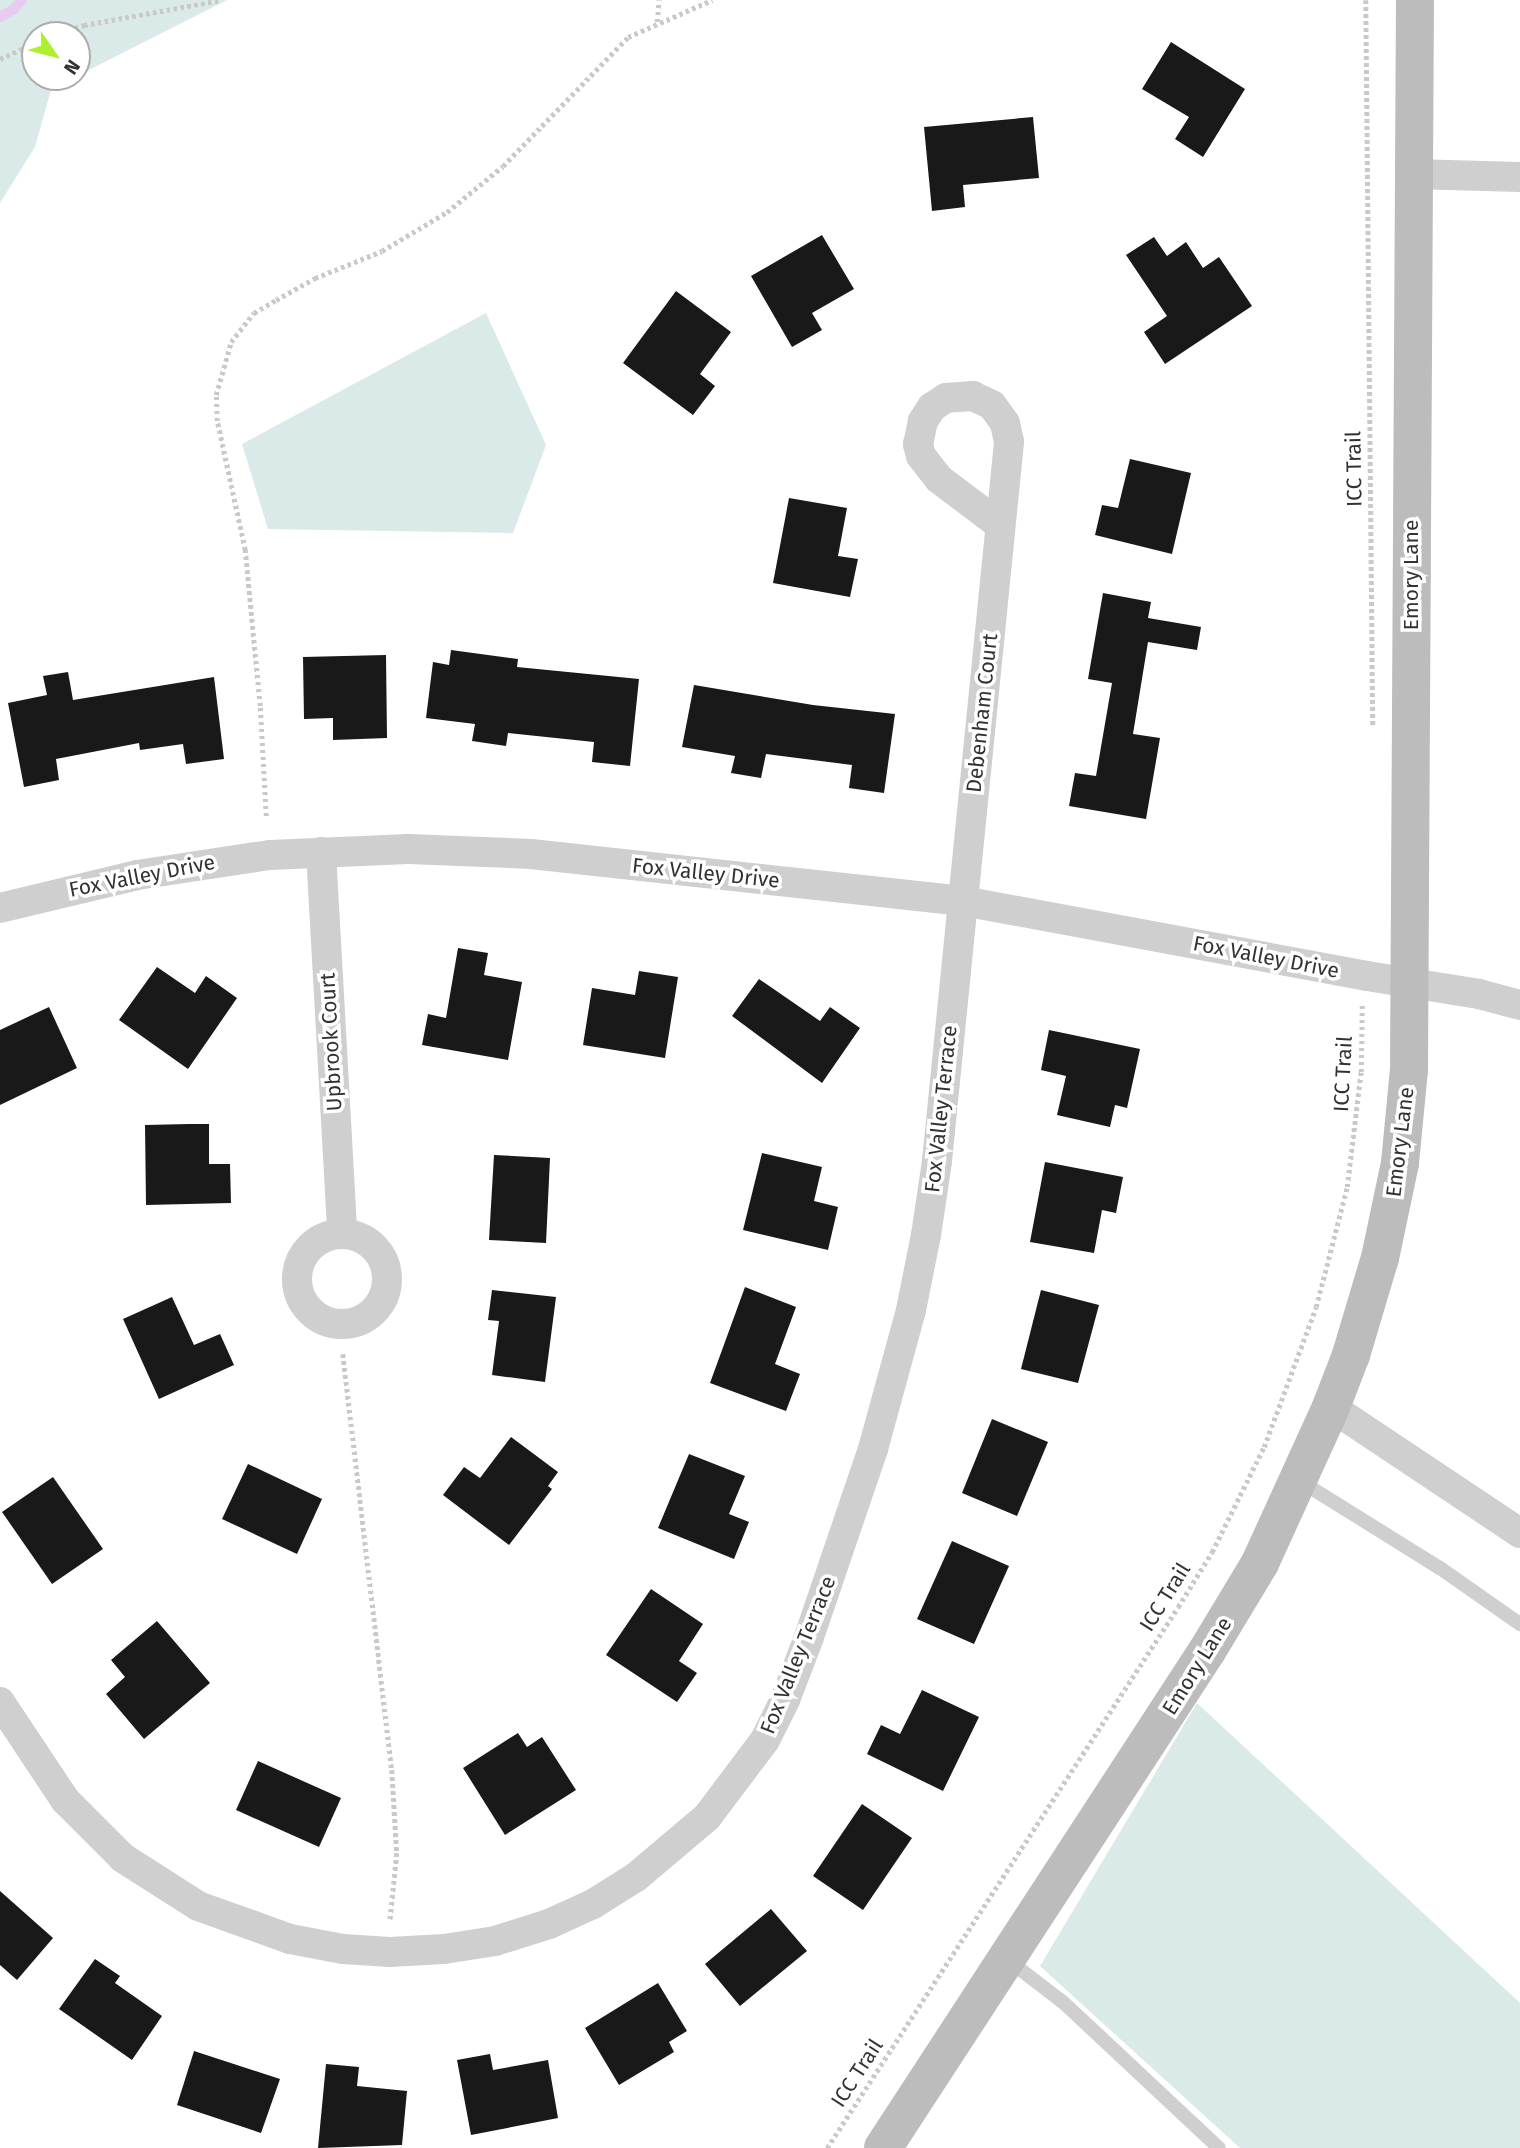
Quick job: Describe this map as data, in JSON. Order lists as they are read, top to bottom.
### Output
{
  "streets": {
    "street": [
      "Emory Lane",
      "Debenham Court",
      "Fox Valley Drive",
      "Upbrook Court",
      "Fox Valley Terrace"
    ],
    "path": ["ICC Trail"]
  },
  "crossings": [
    ["Emory Lane", "Fox Valley Drive"],
    ["Debenham Court", "Fox Valley Drive"],
    ["Debenham Court", "Fox Valley Terrace"],
    ["Fox Valley Drive", "Upbrook Court"],
    ["Fox Valley Drive", "Fox Valley Terrace"]
  ],
  "north": "bottom right"
}
